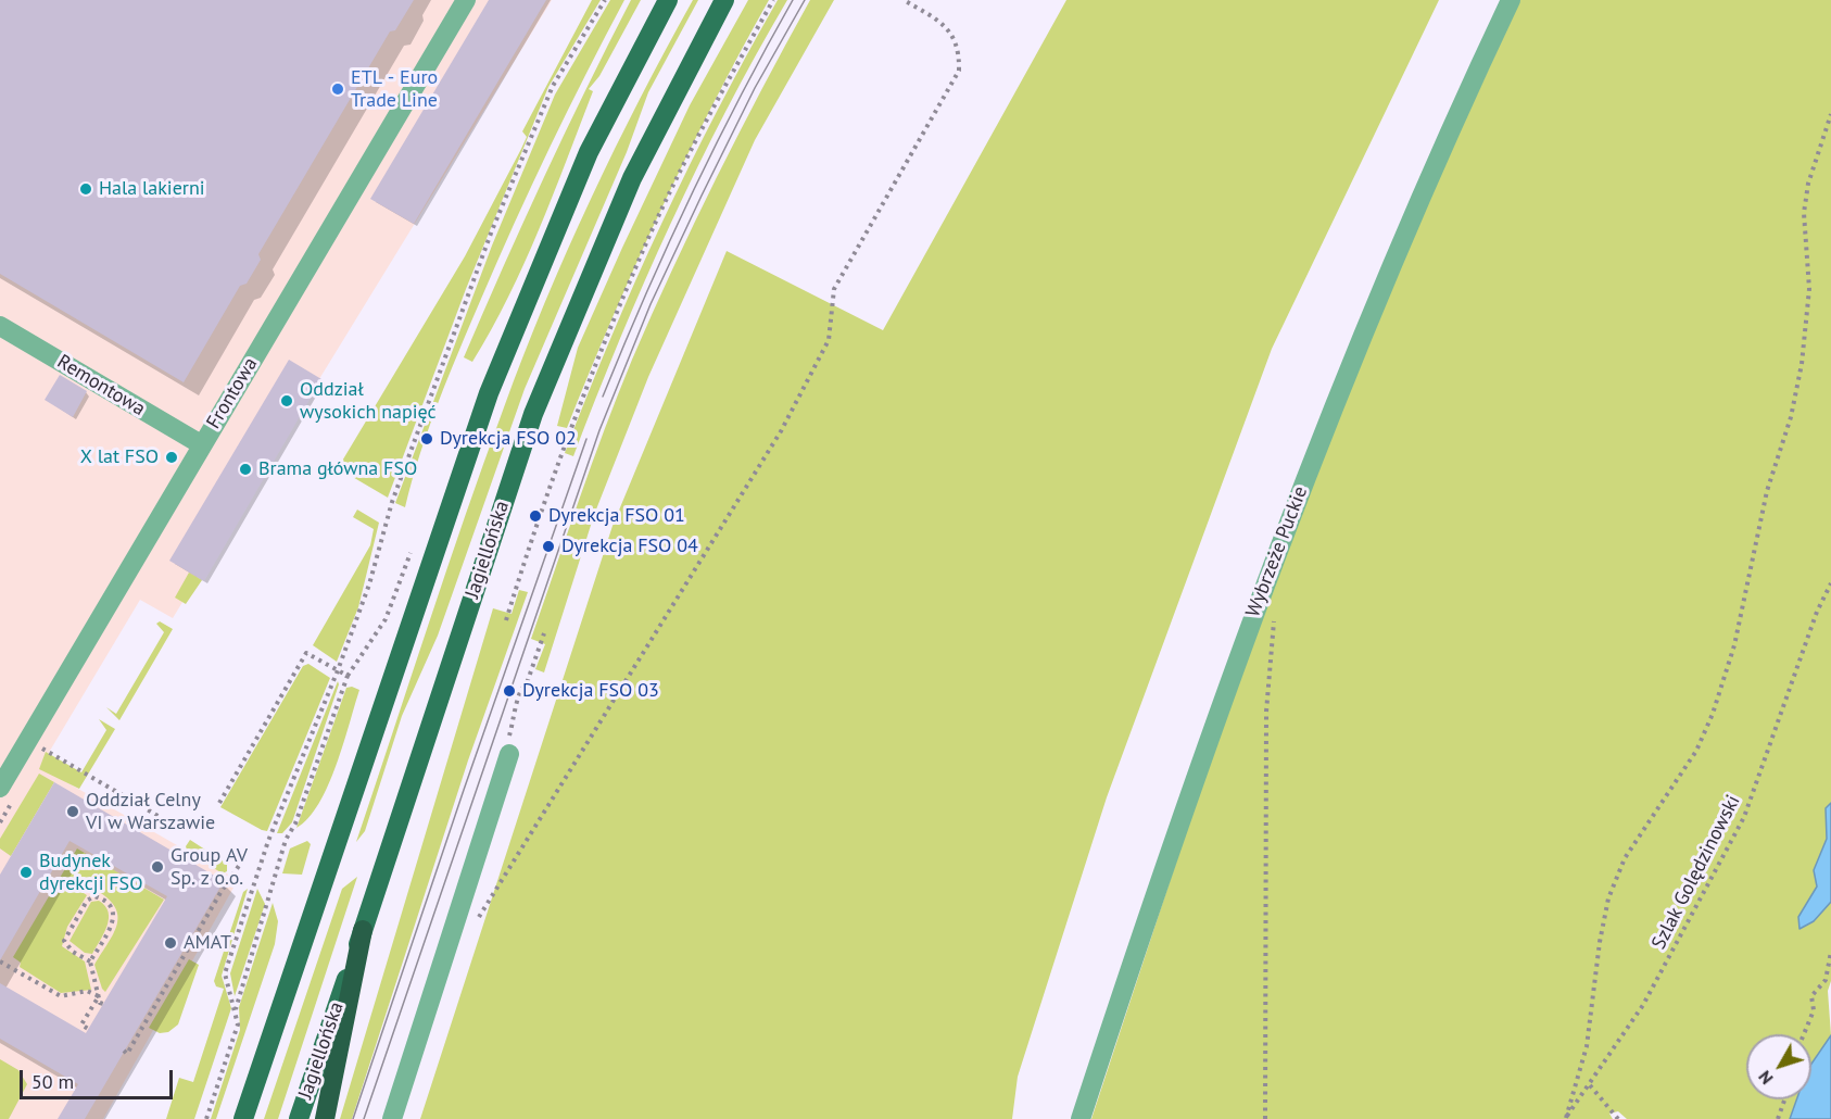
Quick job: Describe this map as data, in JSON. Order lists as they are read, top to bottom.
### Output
{
  "streets": {
    "main road": ["Jagiellońska"],
    "lane": ["Remontowa", "Frontowa", "Wybrzeże Puckie"],
    "path": ["Szlak Golędzinowski"]
  },
  "crossings": [
    ["Remontowa", "Frontowa"]
  ],
  "places": [
    "ETL - Euro Trade Line",
    "Hala lakierni",
    "Oddział wysokich napięć",
    "Dyrekcja FSO 02",
    "X lat FSO",
    "Brama główna FSO",
    "Dyrekcja FSO 01",
    "Dyrekcja FSO 04",
    "Dyrekcja FSO 03",
    "Oddział Celny VI w Warszawie",
    "Group AV Sp. z o.o.",
    "Budynek dyrekcji FSO",
    "AMAT"
  ],
  "scale_bar": "50 m",
  "north": "bottom left"
}
